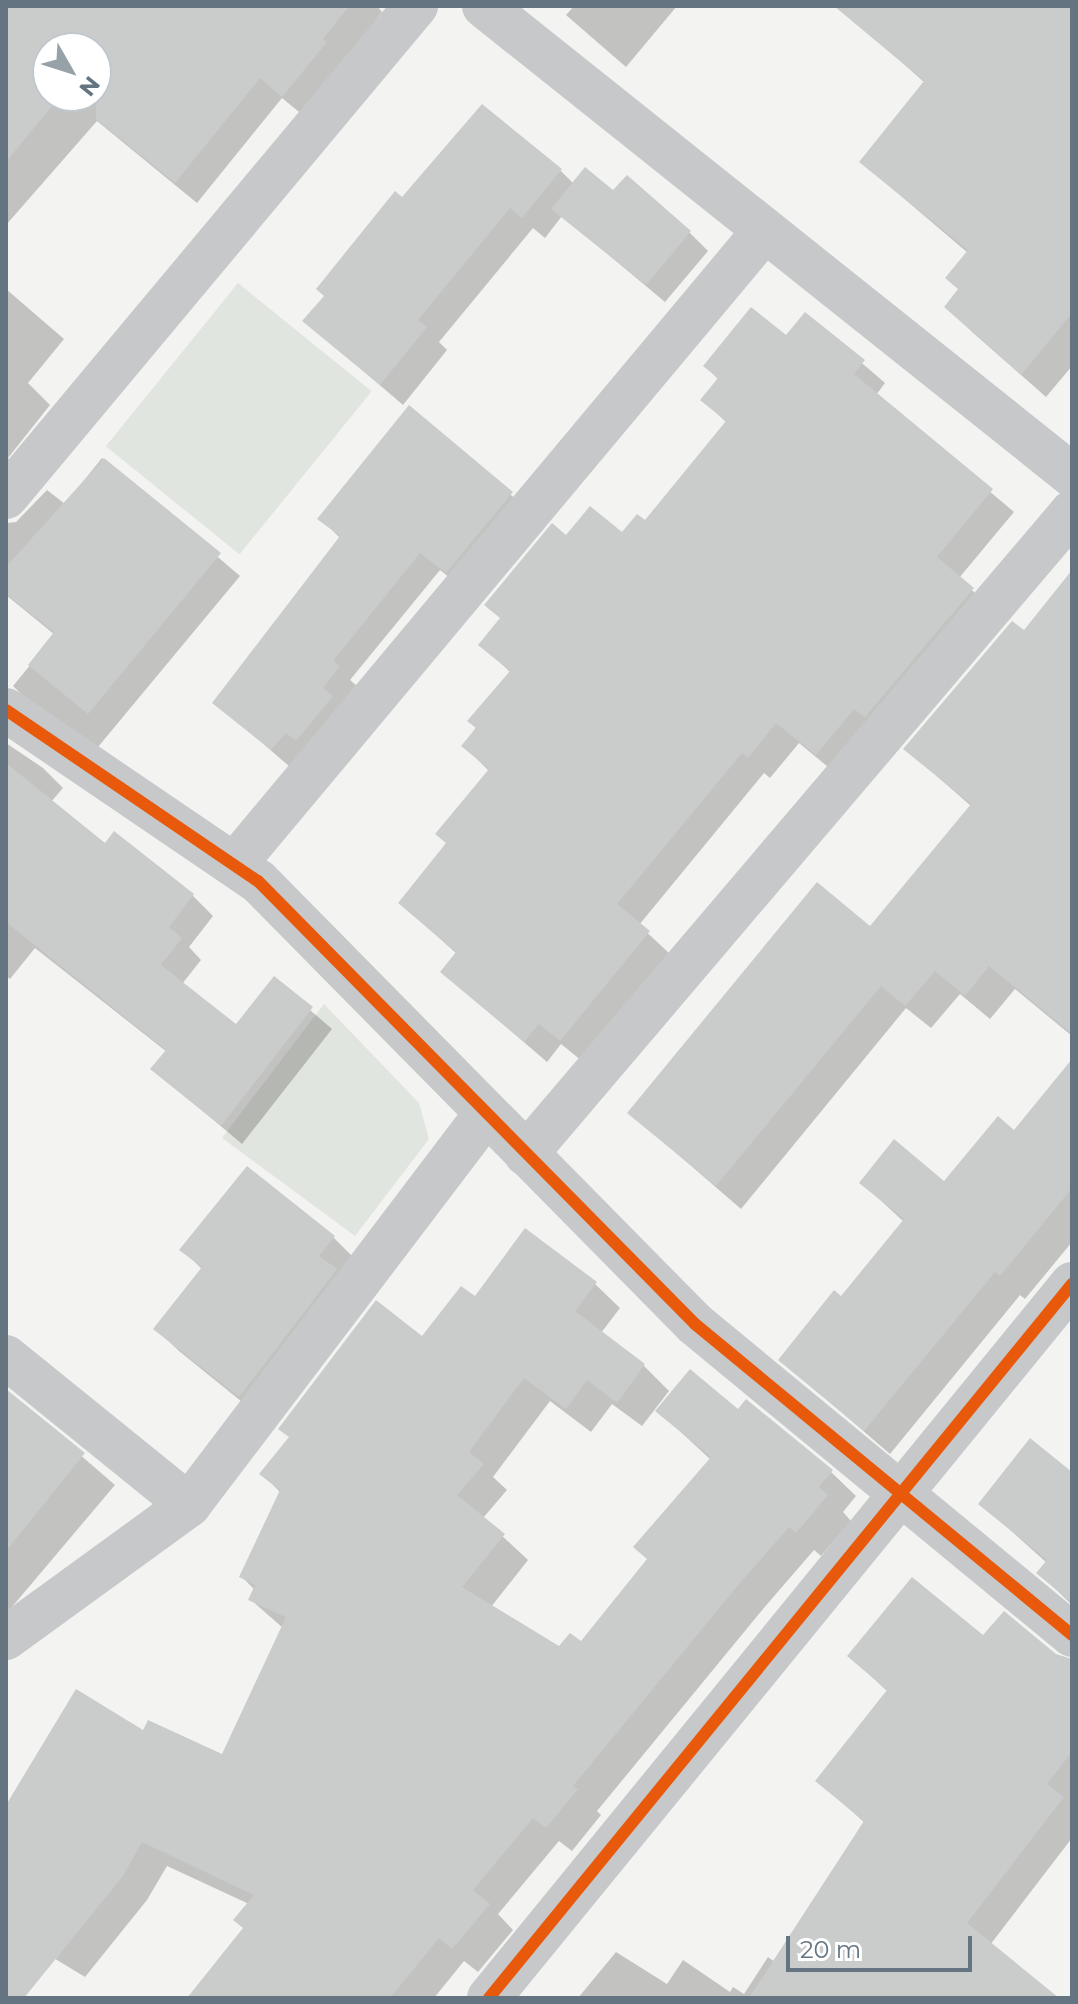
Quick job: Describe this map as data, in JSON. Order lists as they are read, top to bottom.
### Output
{
  "scale_bar": "20 m",
  "north": "bottom right"
}
